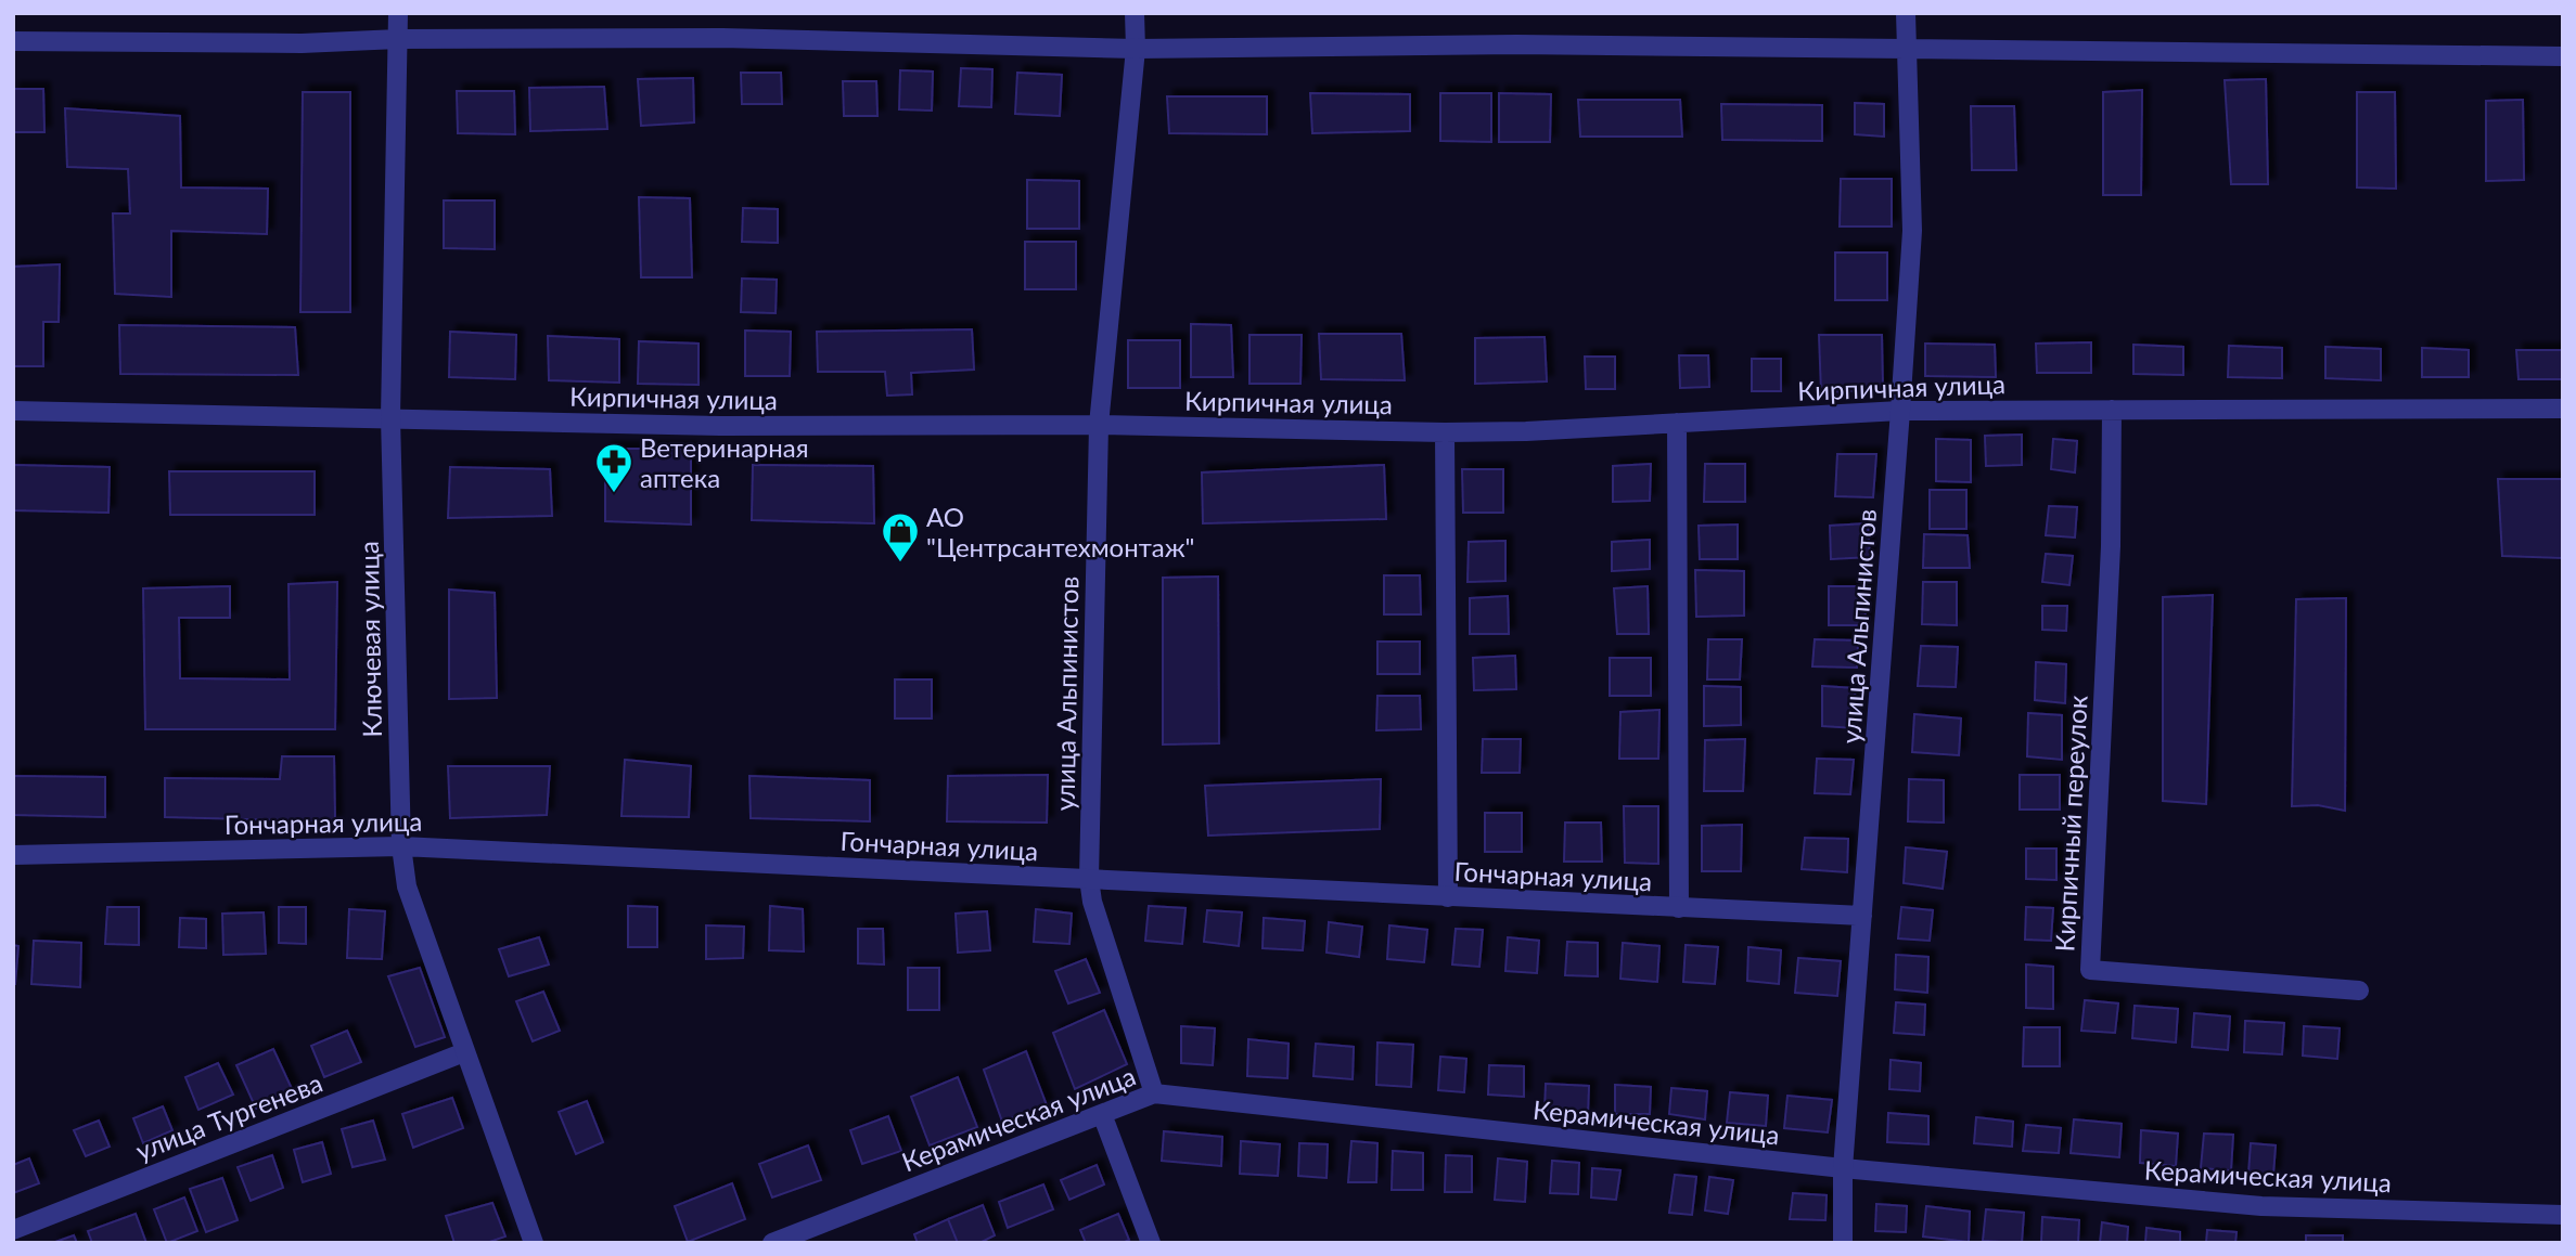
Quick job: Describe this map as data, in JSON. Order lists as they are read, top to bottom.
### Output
{
  "streets": {
    "street": [
      "Кирпичная улица",
      "улица Альпинистов",
      "Ключевая улица",
      "Гончарная улица",
      "Кирпичный переулок",
      "улица Тургенева",
      "Керамическая улица"
    ]
  },
  "crossings": [
    ["Кирпичная улица", "улица Альпинистов"],
    ["Кирпичная улица", "Ключевая улица"],
    ["Кирпичная улица", "Кирпичный переулок"],
    ["улица Альпинистов", "Гончарная улица"],
    ["улица Альпинистов", "Керамическая улица"],
    ["Ключевая улица", "Гончарная улица"],
    ["Ключевая улица", "улица Тургенева"]
  ],
  "places": {
    "pharmacy": ["Ветеринарная аптека"],
    "shop": ["АО \"Центрсантехмонтаж\""]
  }
}
